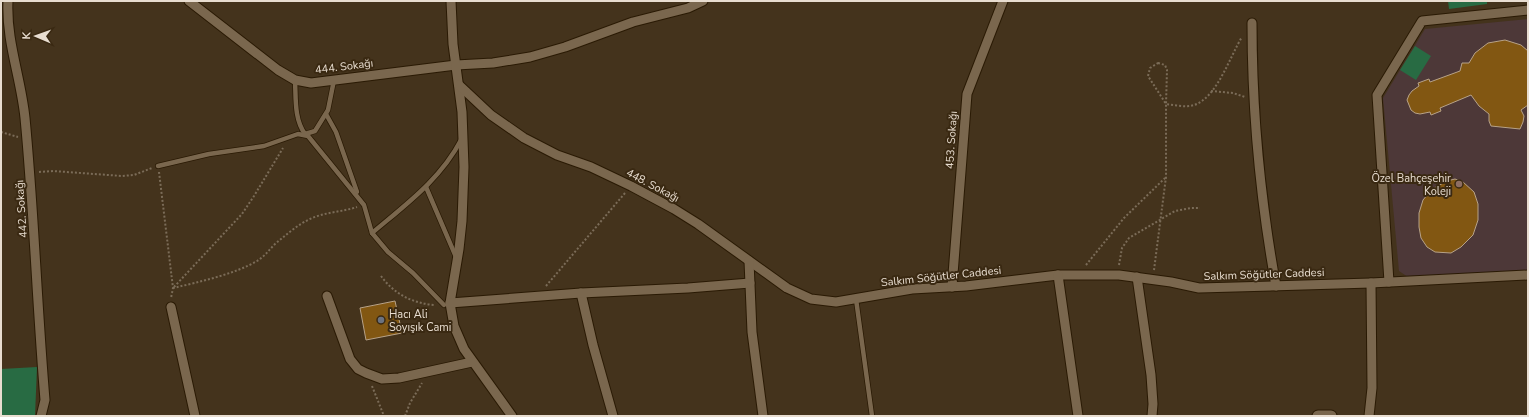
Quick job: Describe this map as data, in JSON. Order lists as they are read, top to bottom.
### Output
{
  "streets": {
    "street": [
      "444. Sokağı",
      "453. Sokağı",
      "448. Sokağı",
      "442. Sokağı",
      "Salkım Söğütler Caddesi"
    ]
  },
  "crossings": [
    ["453. Sokağı", "Salkım Söğütler Caddesi"],
    ["448. Sokağı", "Salkım Söğütler Caddesi"]
  ],
  "places": ["Özel Bahçeşehir Koleji", "Hacı Ali Soyışık Cami"],
  "north": "left"
}
